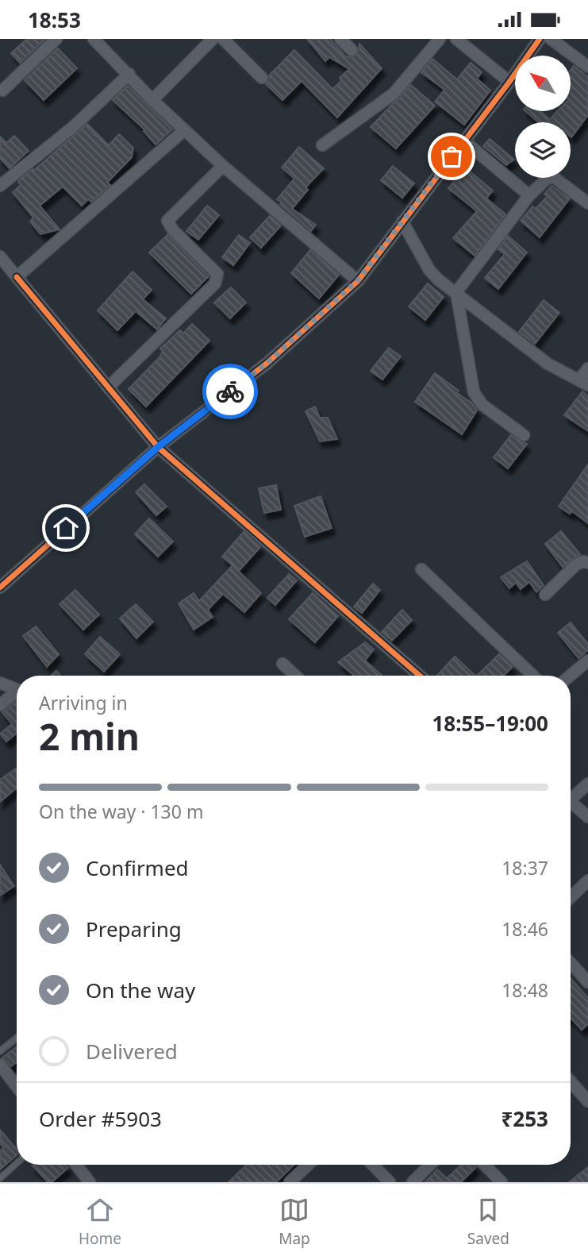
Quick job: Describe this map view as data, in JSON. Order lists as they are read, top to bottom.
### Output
{
  "north": "top left",
  "page": {
    "status": "18:53",
    "heading": ["2 min", "Arriving in", "18:55–19:00"],
    "panel": ["Order #5903", "₹253"],
    "bar": "On the way · 130 m",
    "list": [
      ["Confirmed", "18:37"],
      ["Preparing", "18:46"],
      ["On the way", "18:48"],
      "Delivered"
    ],
    "tabs": ["Home", "Map", "Saved"]
  }
}
